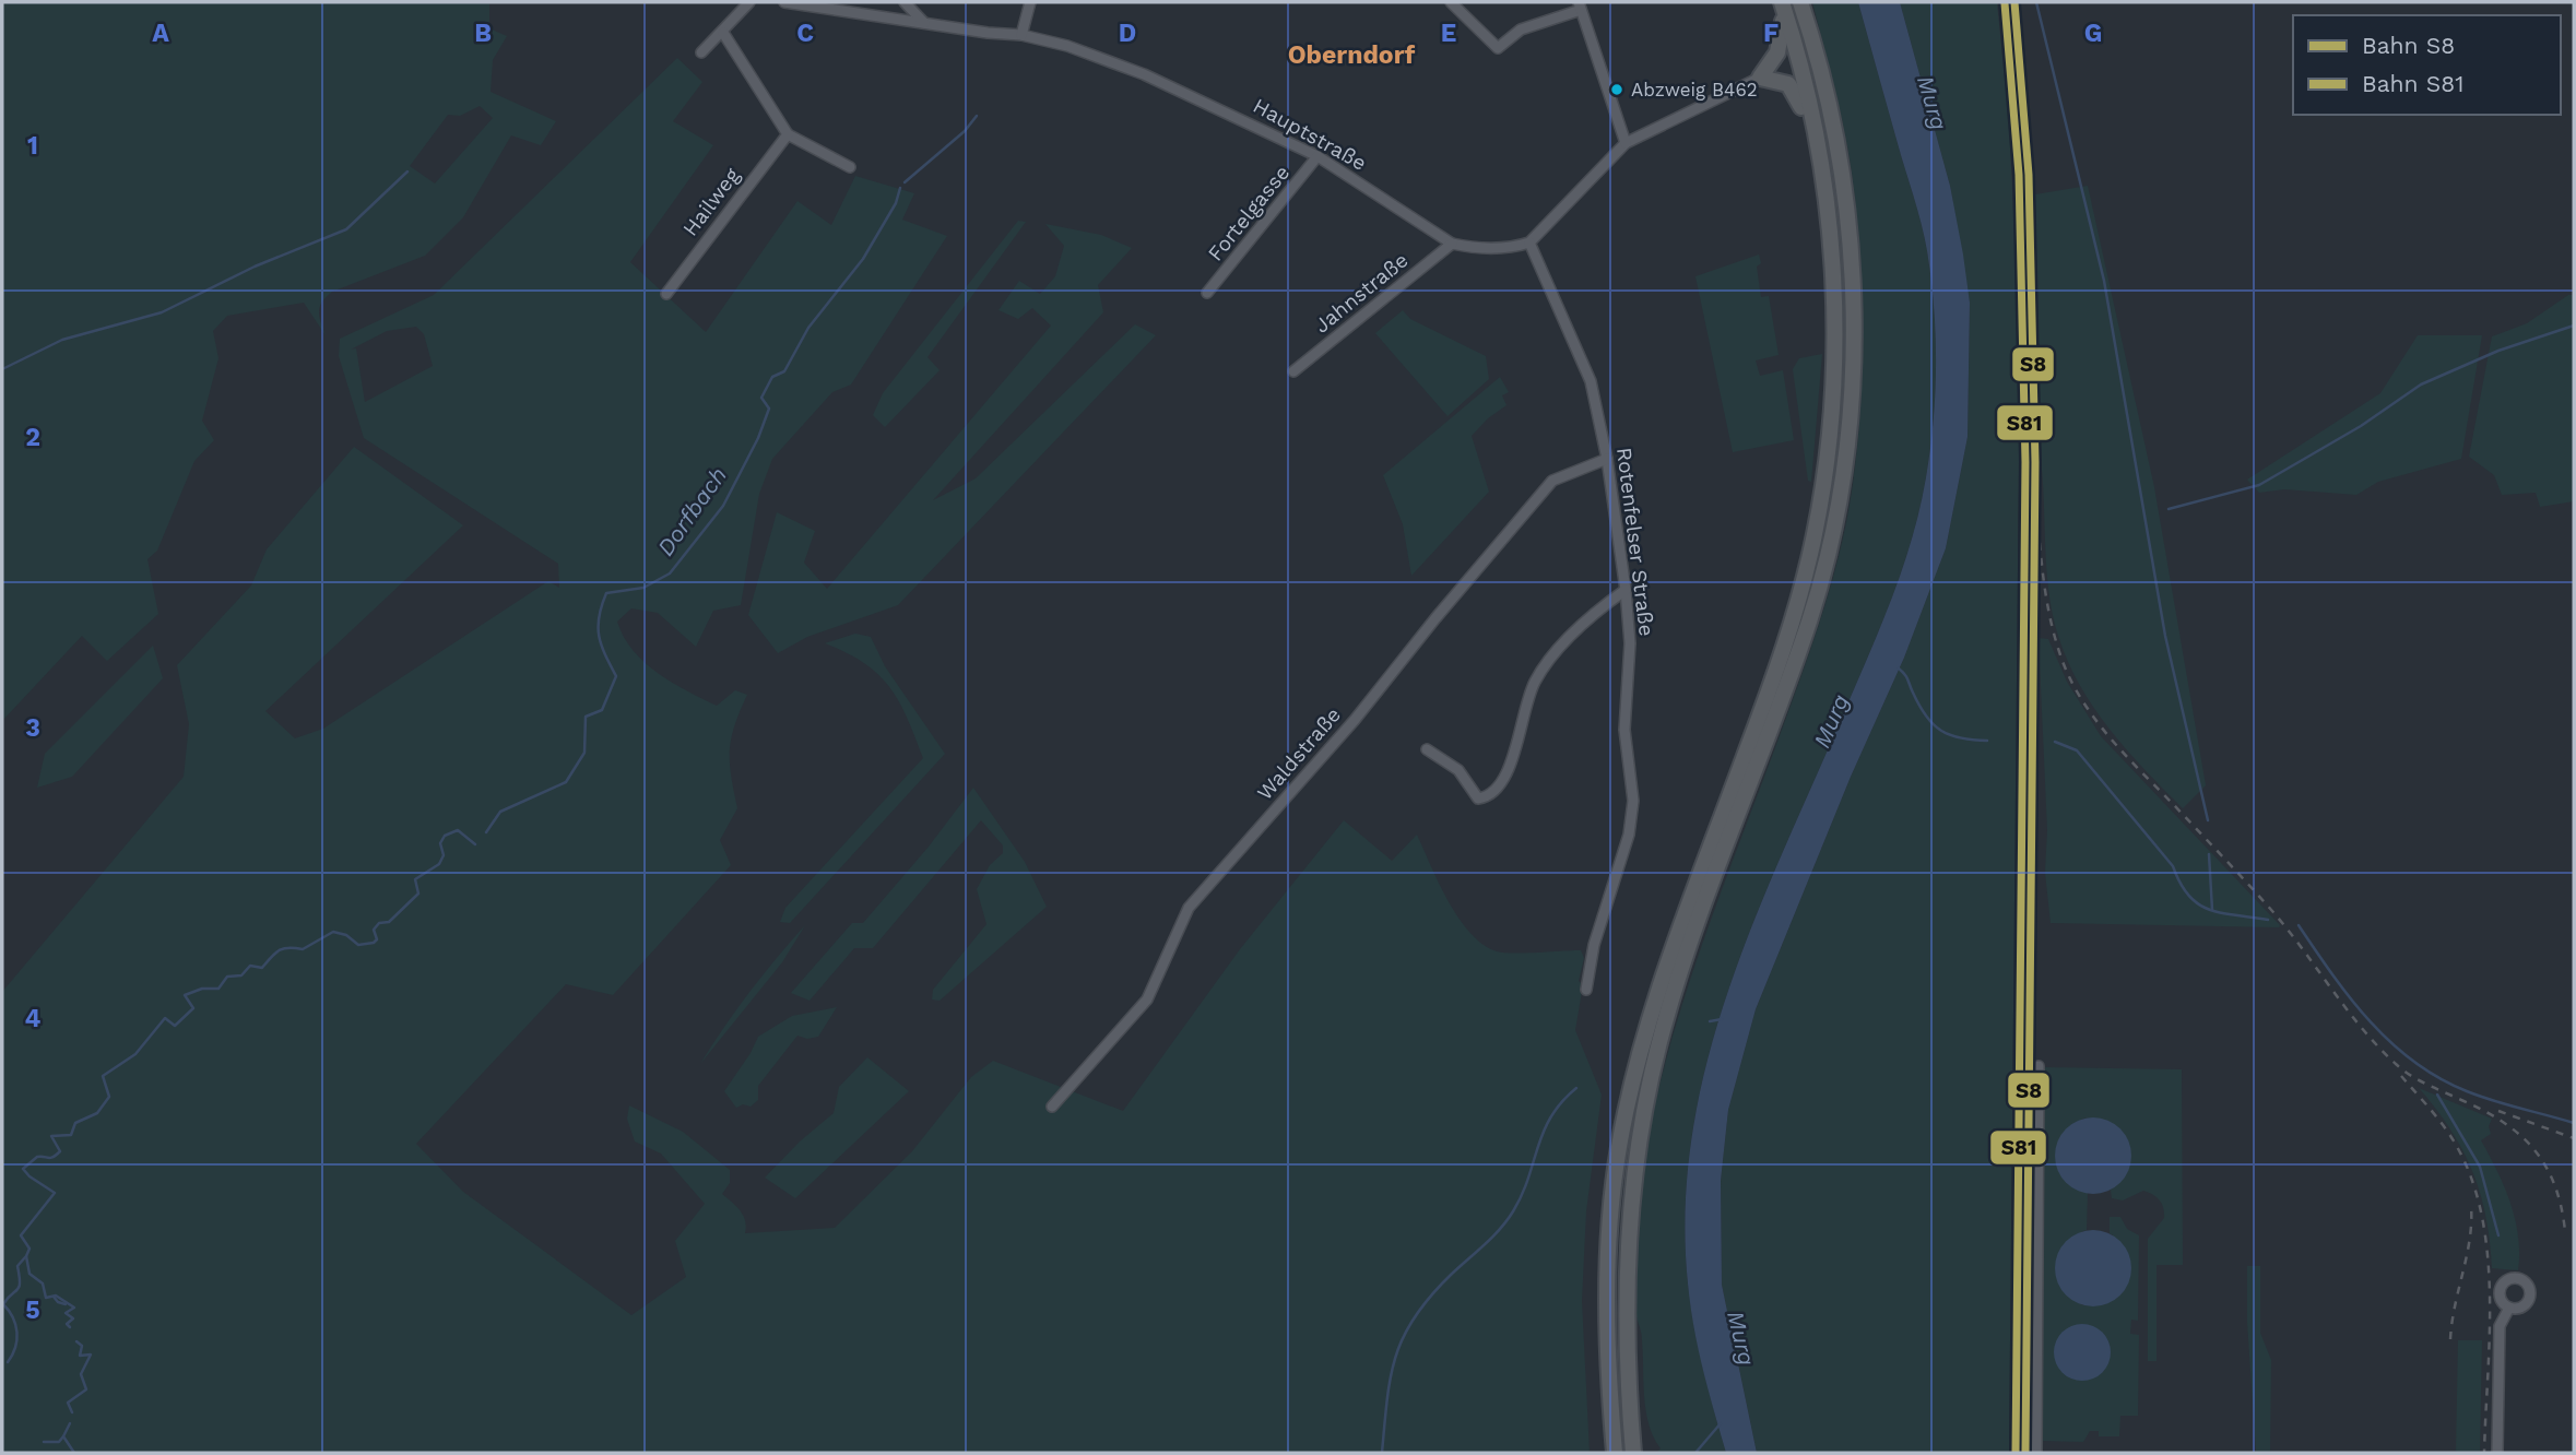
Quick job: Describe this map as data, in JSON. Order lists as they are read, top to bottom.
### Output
{
  "streets": {
    "street": [
      "Hauptstraße",
      "Hailweg",
      "Fortelgasse",
      "Jahnstraße",
      "Rotenfelser Straße",
      "Waldstraße"
    ]
  },
  "crossings": [
    ["Hauptstraße", "Fortelgasse"],
    ["Hauptstraße", "Jahnstraße"],
    ["Rotenfelser Straße", "Waldstraße"]
  ],
  "districts": ["Oberndorf"],
  "water": ["Murg", "Dorfbach"],
  "places": ["Abzweig B462"],
  "lines": ["rail line S8", "rail line S81"],
  "legend": ["Bahn S8", "Bahn S81"],
  "grid": {
    "columns": [
      "A",
      "B",
      "C",
      "D",
      "E",
      "F",
      "G"
    ],
    "rows": [
      "1",
      "2",
      "3",
      "4",
      "5"
    ]
  }
}
